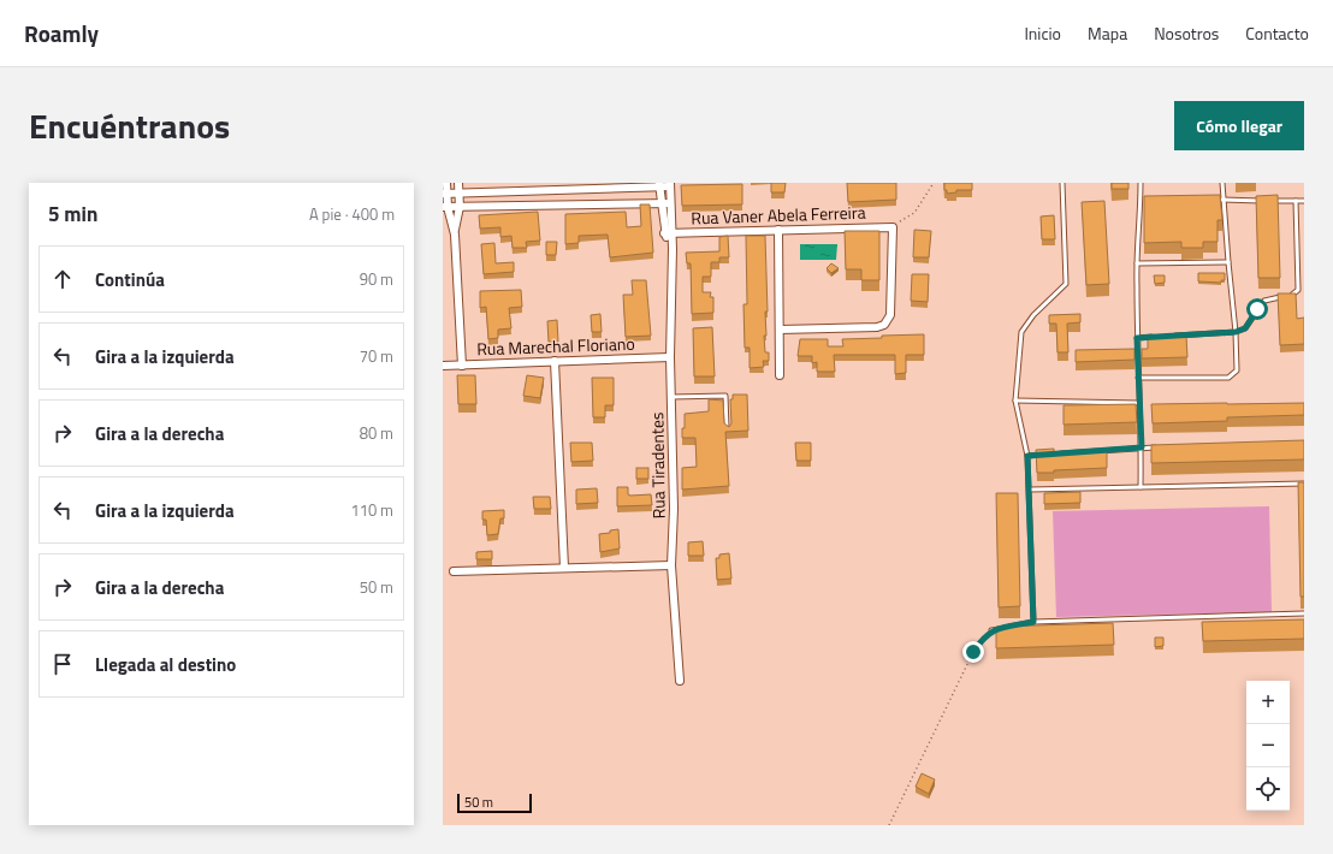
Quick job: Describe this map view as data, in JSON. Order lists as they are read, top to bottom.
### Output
{
  "streets": {
    "street": ["Rua Vaner Abela Ferreira", "Rua Marechal Floriano", "Rua Tiradentes"]
  },
  "crossings": [
    ["Rua Vaner Abela Ferreira", "Rua Tiradentes"],
    ["Rua Marechal Floriano", "Rua Tiradentes"]
  ],
  "scale_bar": "50 m",
  "page": {
    "header": "Roamly",
    "nav": [
      "Inicio",
      "Mapa",
      "Nosotros",
      "Contacto"
    ],
    "title": "Encuéntranos",
    "buttons": "Cómo llegar",
    "heading": ["5 min", "A pie · 400 m"],
    "list": [
      ["Continúa", "90 m"],
      ["Gira a la izquierda", "70 m"],
      ["Gira a la derecha", "80 m"],
      ["Gira a la izquierda", "110 m"],
      ["Gira a la derecha", "50 m"],
      "Llegada al destino"
    ],
    "map_buttons": ["+", "−"],
    "scale": "50 m"
  }
}
